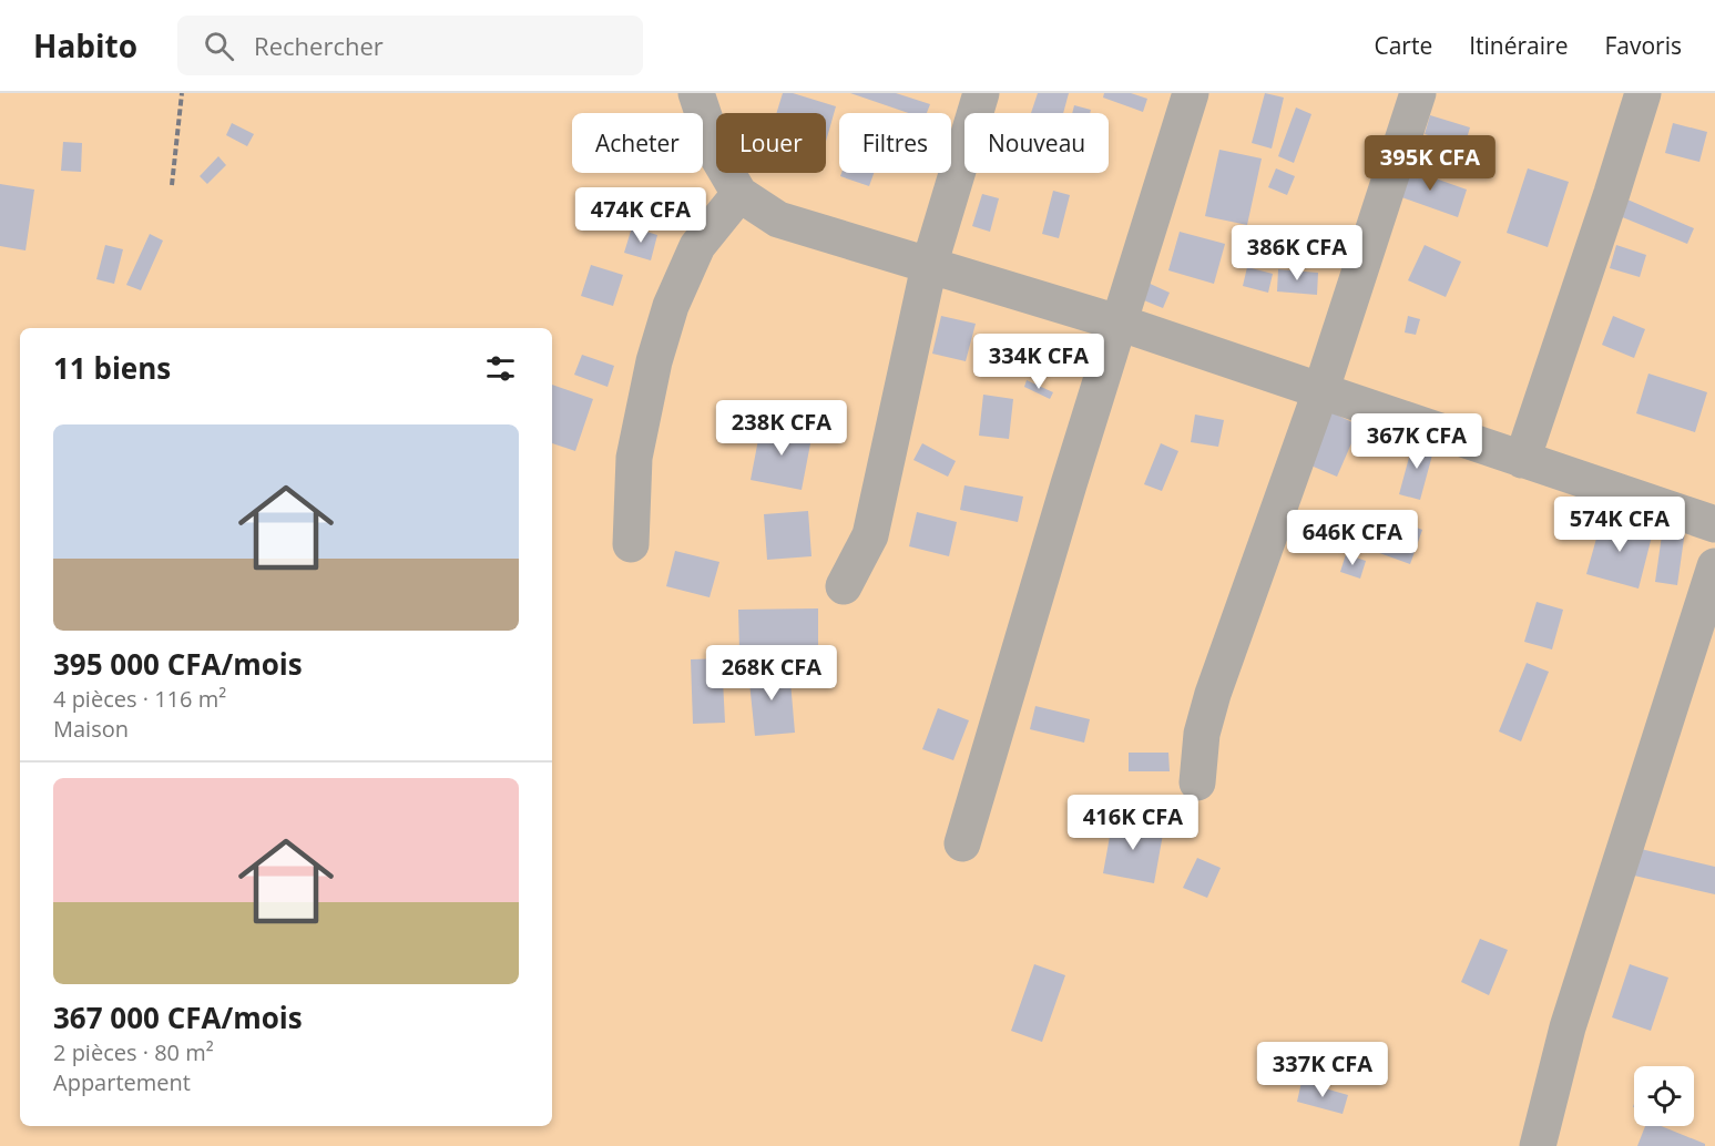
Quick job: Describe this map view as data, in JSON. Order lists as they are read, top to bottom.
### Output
{
  "page": {
    "header": "Habito",
    "search": "Rechercher",
    "nav": ["Carte", "Itinéraire", "Favoris"],
    "chip": [
      "Acheter",
      "Louer",
      "Filtres",
      "Nouveau"
    ],
    "price": [
      "395K CFA",
      "474K CFA",
      "386K CFA",
      "334K CFA",
      "238K CFA",
      "367K CFA",
      "574K CFA",
      "646K CFA",
      "268K CFA",
      "416K CFA",
      "337K CFA"
    ],
    "heading": "11 biens",
    "list": [
      {
        "name": "395 000 CFA/mois",
        "note": "4 pièces · 116 m² · Maison"
      },
      {
        "name": "367 000 CFA/mois",
        "note": "2 pièces · 80 m² · Appartement"
      }
    ]
  }
}
